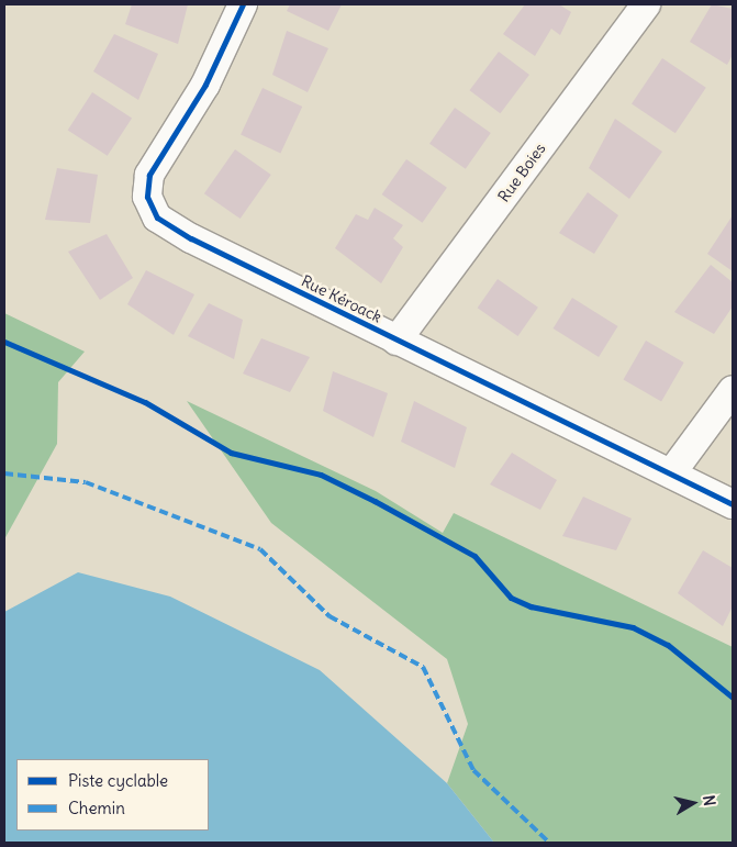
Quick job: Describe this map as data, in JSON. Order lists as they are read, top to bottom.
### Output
{
  "streets": {
    "street": ["Rue Boies", "Rue Kéroack"]
  },
  "crossings": [
    ["Rue Boies", "Rue Kéroack"]
  ],
  "legend": ["Piste cyclable", "Chemin"],
  "north": "right"
}
